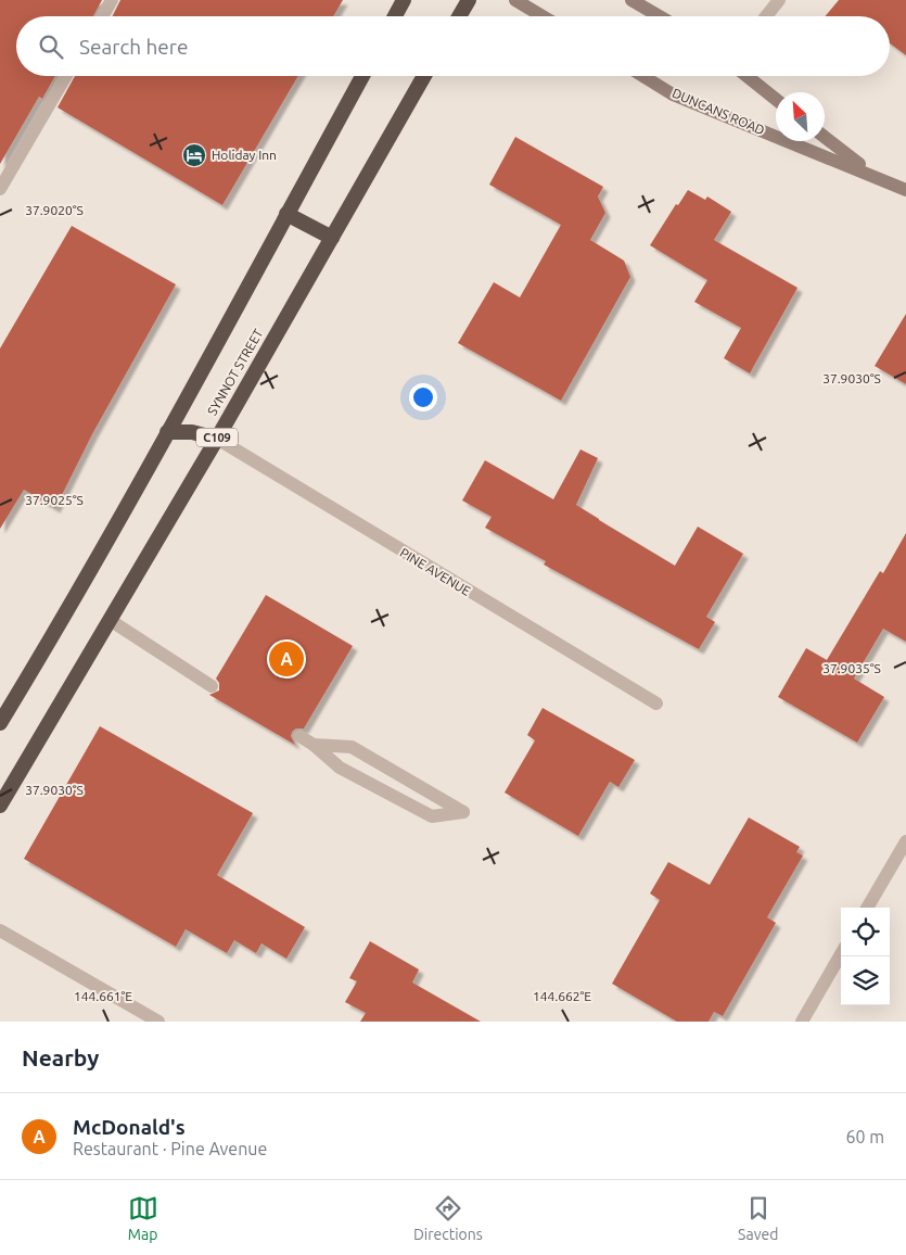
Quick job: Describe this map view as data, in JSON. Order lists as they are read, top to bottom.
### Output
{
  "streets": {
    "highway": ["SYNNOT STREET", "C109"],
    "main road": ["DUNCANS ROAD"],
    "street": ["PINE AVENUE"]
  },
  "crossings": [
    ["SYNNOT STREET", "PINE AVENUE"]
  ],
  "places": {
    "hotel": ["Holiday Inn"]
  },
  "north": "top left",
  "page": {
    "search": "Search here",
    "pins": "A",
    "heading": "Nearby",
    "list": [
      {
        "mark": "A",
        "name": "McDonald's",
        "note": "Restaurant · Pine Avenue",
        "value": "60 m"
      }
    ],
    "nav": ["Map", "Directions", "Saved"]
  },
  "coordinates": [
    "37.9020°S",
    "37.9030°S",
    "37.9025°S",
    "37.9035°S",
    "144.661°E",
    "144.662°E"
  ]
}
